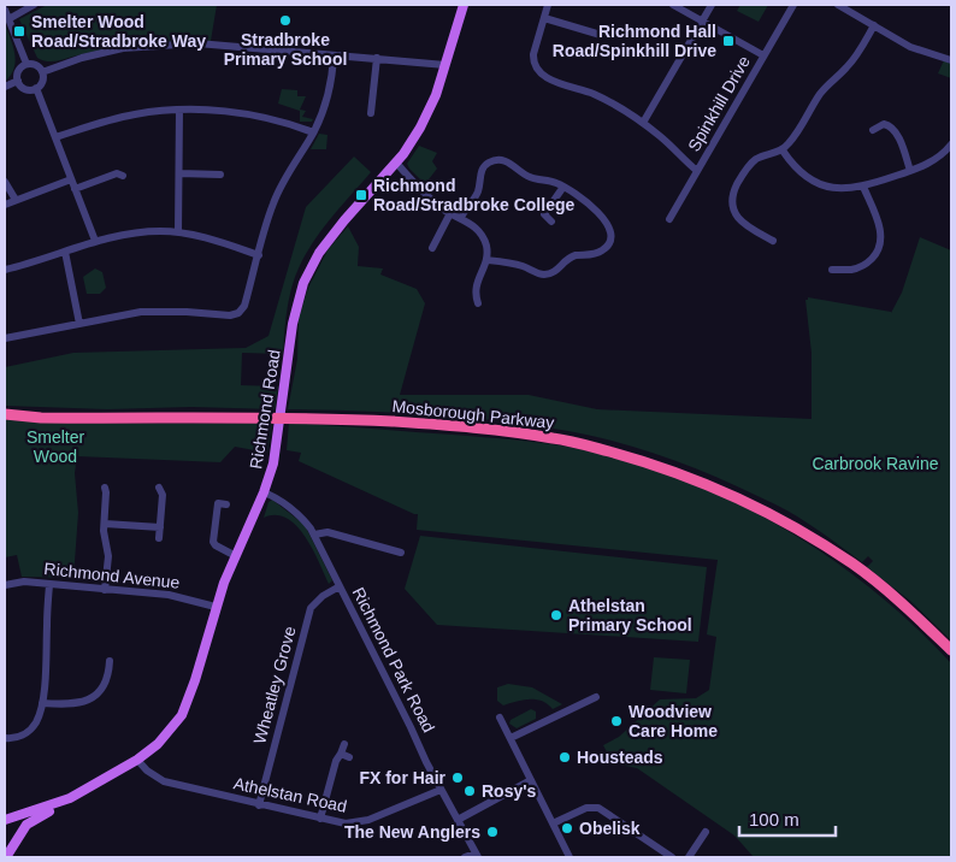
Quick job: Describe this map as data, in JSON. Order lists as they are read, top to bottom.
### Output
{
  "streets": {
    "highway": ["Mosborough Parkway"],
    "main road": ["Richmond Road"],
    "street": [
      "Spinkhill Drive",
      "Richmond Avenue",
      "Richmond Park Road",
      "Wheatley Grove",
      "Athelstan Road"
    ]
  },
  "crossings": [
    ["Richmond Road", "Richmond Avenue"],
    ["Richmond Road", "Richmond Park Road"],
    ["Richmond Road", "Athelstan Road"],
    ["Richmond Park Road", "Wheatley Grove"],
    ["Richmond Park Road", "Athelstan Road"],
    ["Wheatley Grove", "Athelstan Road"]
  ],
  "parks": ["Smelter Wood", "Carbrook Ravine"],
  "places": {
    "other": [
      "Stradbroke Primary School",
      "Athelstan Primary School",
      "Woodview Care Home",
      "Housteads",
      "FX for Hair",
      "Rosy's",
      "Obelisk",
      "The New Anglers"
    ],
    "transit": ["Smelter Wood Road/Stradbroke Way", "Richmond Hall Road/Spinkhill Drive", "Richmond Road/Stradbroke College"]
  },
  "scale_bar": "100 m"
}
